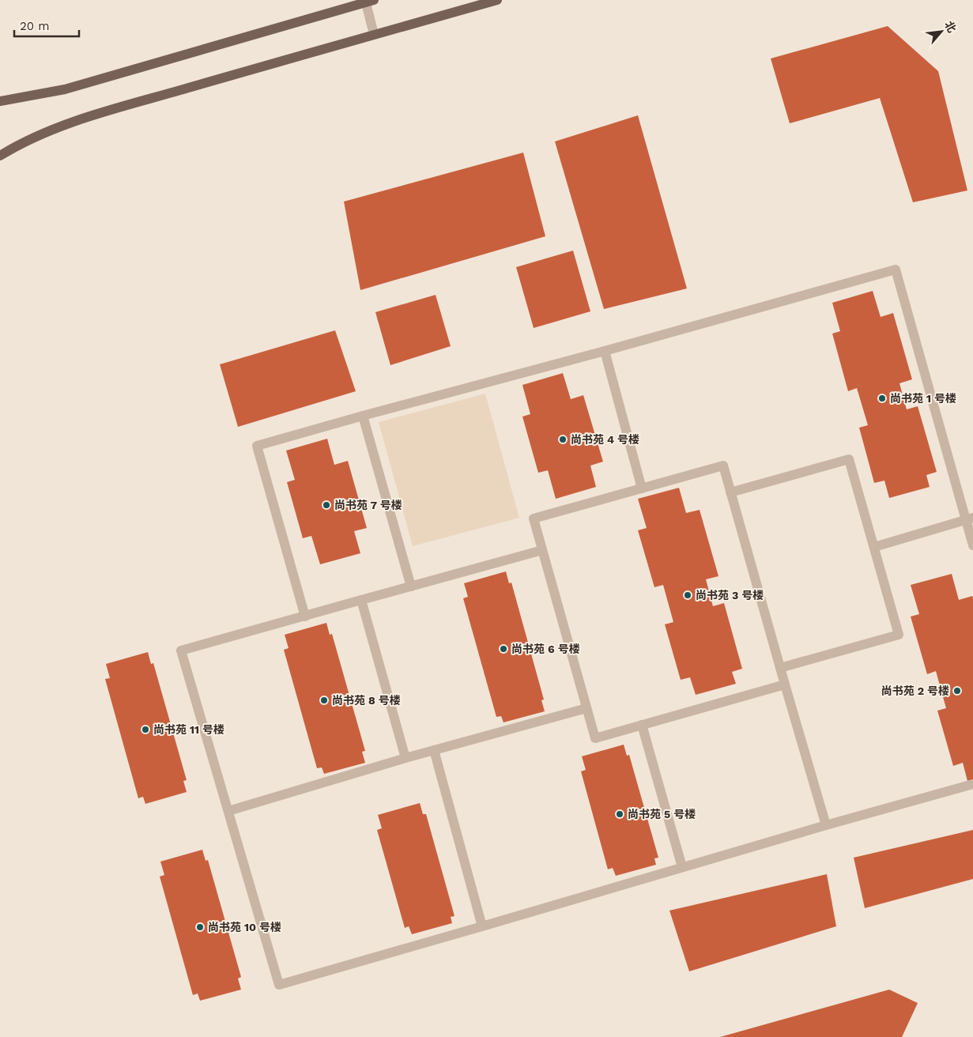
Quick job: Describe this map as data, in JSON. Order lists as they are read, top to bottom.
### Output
{
  "places": [
    "尚书苑 1 号楼",
    "尚书苑 4 号楼",
    "尚书苑 7 号楼",
    "尚书苑 3 号楼",
    "尚书苑 6 号楼",
    "尚书苑 2 号楼",
    "尚书苑 8 号楼",
    "尚书苑 11 号楼",
    "尚书苑 5 号楼",
    "尚书苑 10 号楼"
  ],
  "scale_bar": "20 m",
  "north": "top right"
}
